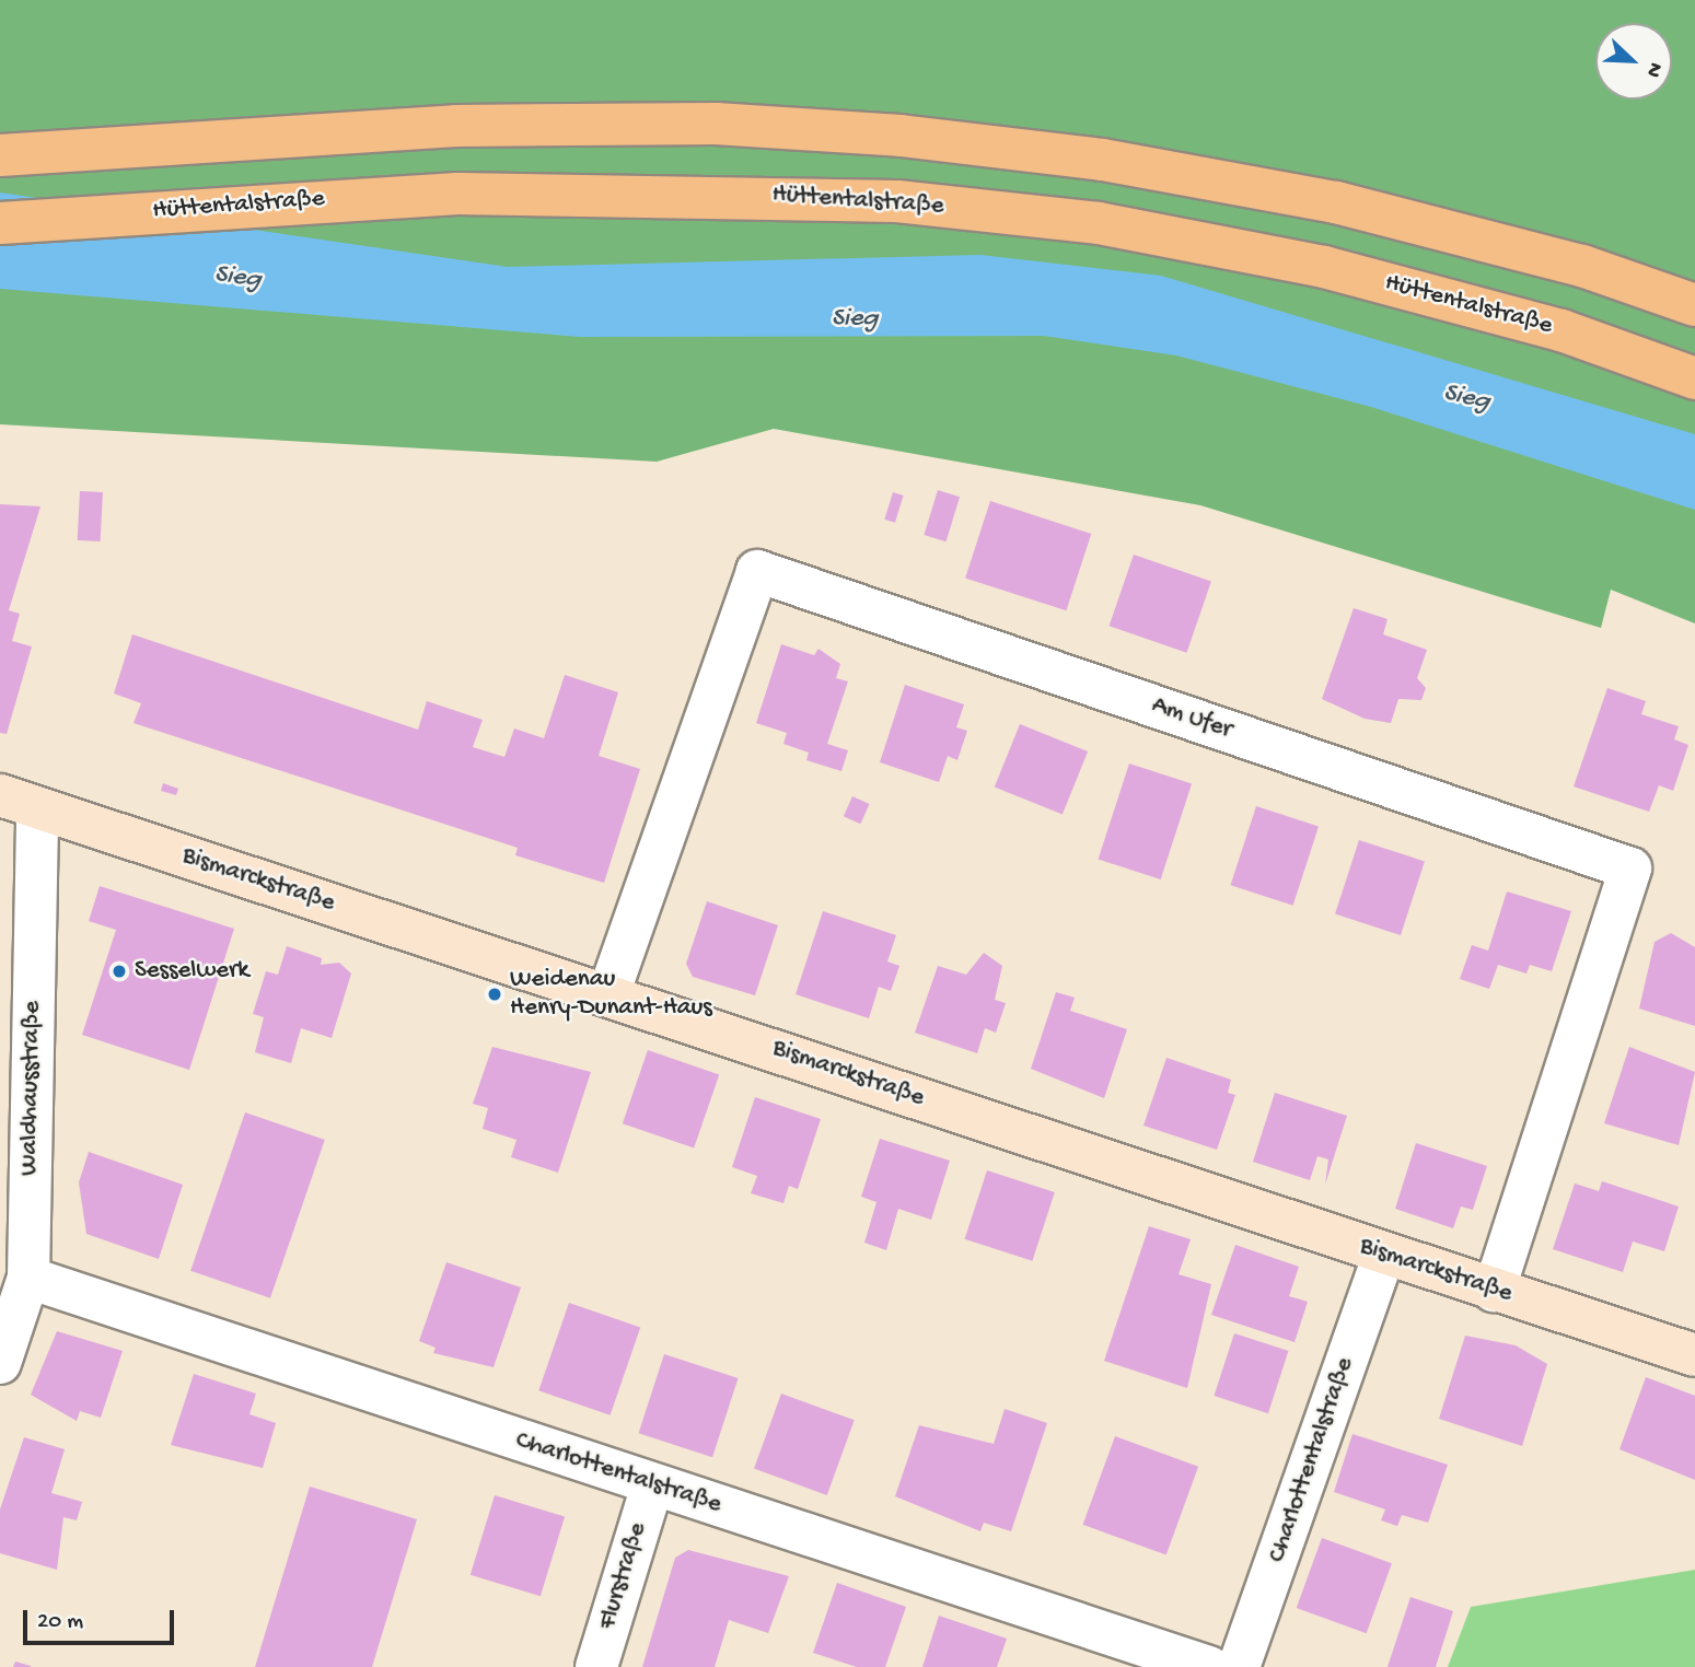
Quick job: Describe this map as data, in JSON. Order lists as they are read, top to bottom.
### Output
{
  "streets": {
    "highway": ["Hüttentalstraße"],
    "street": [
      "Am Ufer",
      "Bismarckstraße",
      "Waldhausstraße",
      "Charlottentalstraße",
      "Flurstraße"
    ]
  },
  "crossings": [
    ["Am Ufer", "Bismarckstraße"],
    ["Bismarckstraße", "Waldhausstraße"],
    ["Bismarckstraße", "Charlottentalstraße"],
    ["Waldhausstraße", "Charlottentalstraße"],
    ["Charlottentalstraße", "Flurstraße"]
  ],
  "water": ["Sieg"],
  "places": ["Sesselwerk", "Weidenau Henry-Dunant-Haus"],
  "scale_bar": "20 m",
  "north": "bottom right"
}
